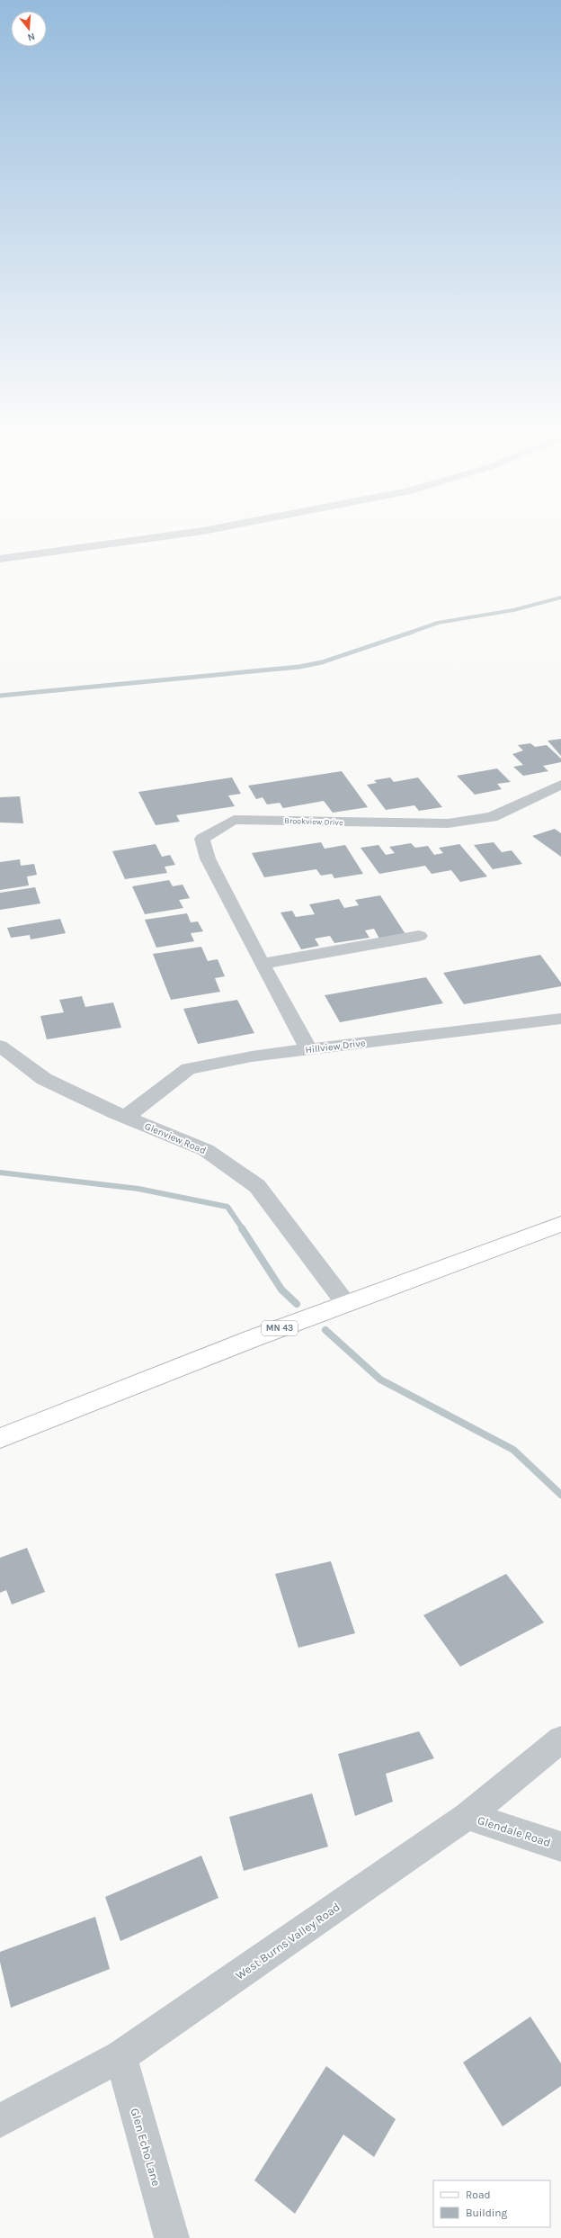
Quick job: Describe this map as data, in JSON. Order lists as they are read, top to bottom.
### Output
{
  "streets": {
    "main road": ["MN 43"],
    "street": [
      "Brookview Drive",
      "Hillview Drive",
      "Glenview Road",
      "Glendale Road",
      "West Burns Valley Road",
      "Glen Echo Lane"
    ]
  },
  "crossings": [
    ["Brookview Drive", "Hillview Drive"],
    ["Hillview Drive", "Glenview Road"],
    ["Glenview Road", "MN 43"],
    ["Glendale Road", "West Burns Valley Road"],
    ["West Burns Valley Road", "Glen Echo Lane"]
  ],
  "legend": ["Road", "Building"],
  "north": "bottom"
}
